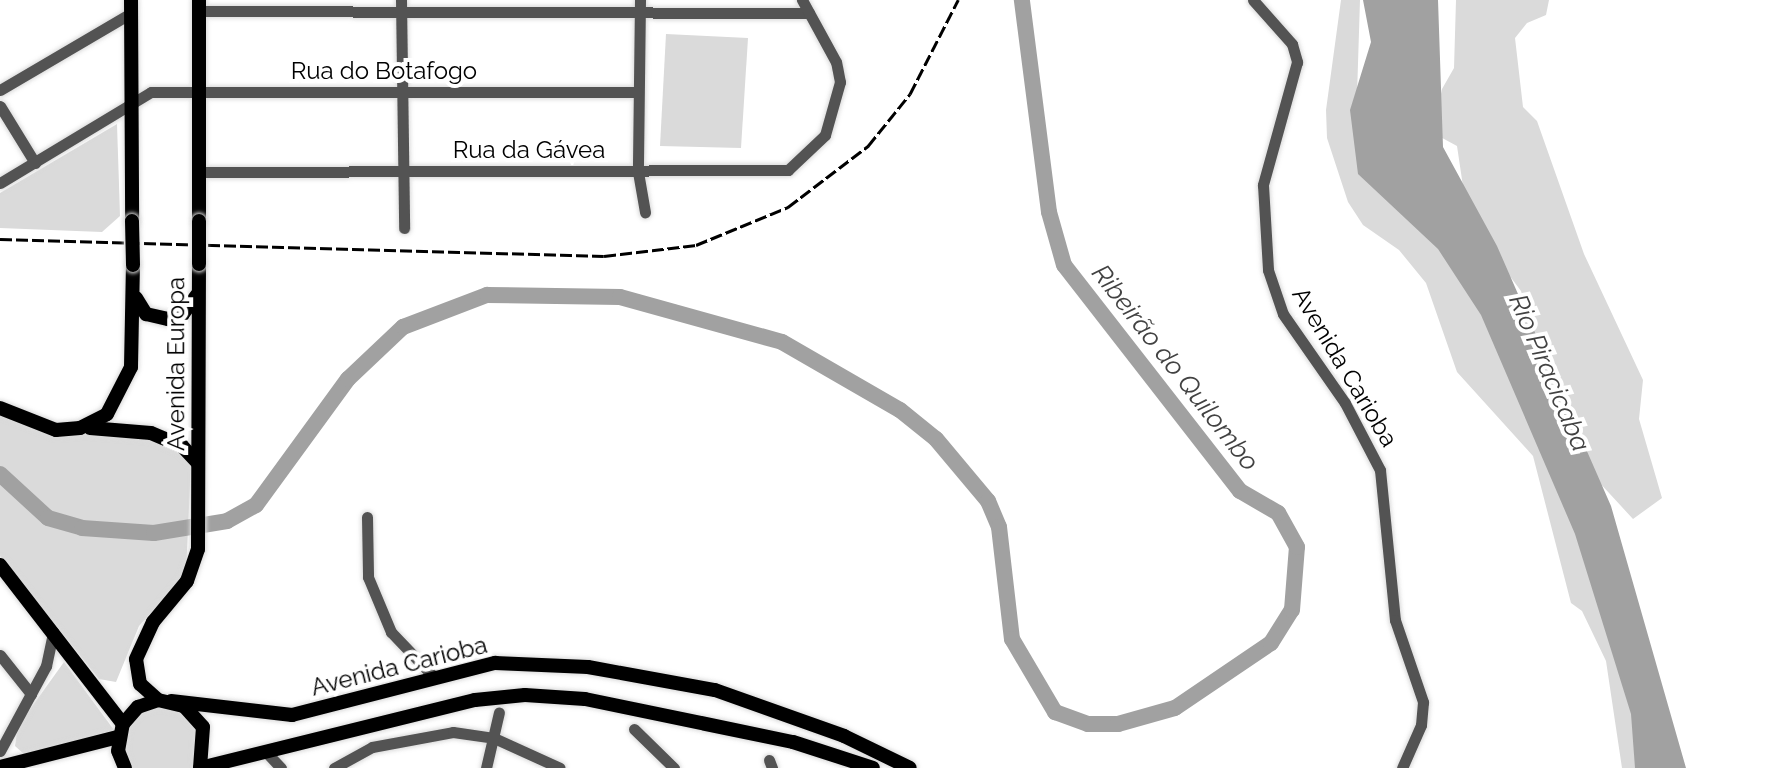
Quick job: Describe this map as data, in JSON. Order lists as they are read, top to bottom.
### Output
{
  "streets": {
    "main road": ["Avenida Europa", "Avenida Carioba"],
    "street": ["Rua do Botafogo", "Rua da Gávea"]
  },
  "crossings": [
    ["Rua do Botafogo", "Avenida Europa"],
    ["Rua da Gávea", "Avenida Europa"],
    ["Avenida Europa", "Avenida Carioba"]
  ],
  "water": ["Ribeirão do Quilombo", "Rio Piracicaba"]
}
